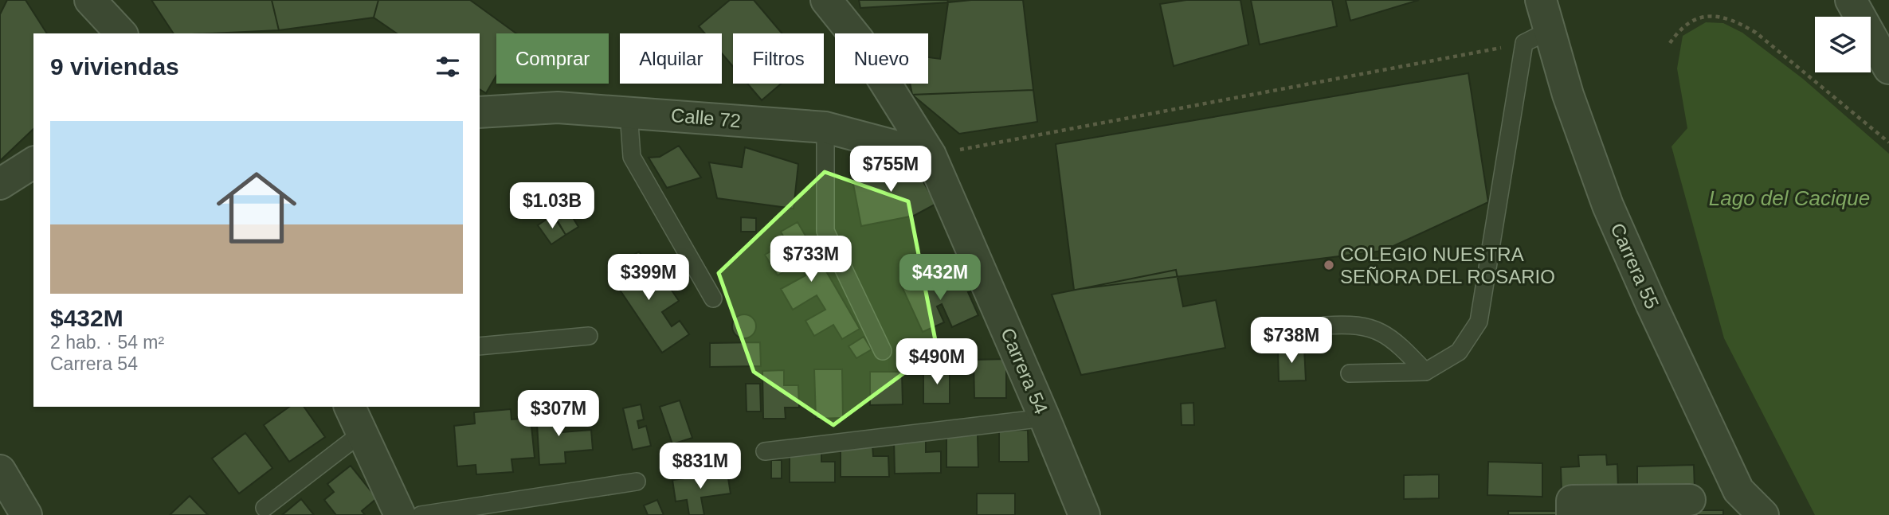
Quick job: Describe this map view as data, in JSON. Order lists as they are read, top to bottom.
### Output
{
  "streets": {
    "street": ["Calle 72", "Carrera 55", "Carrera 54"]
  },
  "crossings": [
    ["Calle 72", "Carrera 54"]
  ],
  "water": ["Lago del Cacique"],
  "places": ["COLEGIO NUESTRA SEÑORA DEL ROSARIO"],
  "page": {
    "chip": [
      "Comprar",
      "Alquilar",
      "Filtros",
      "Nuevo"
    ],
    "heading": "9 viviendas",
    "list": [
      {
        "name": "$432M",
        "note": "2 hab. · 54 m² · Carrera 54"
      }
    ],
    "price": [
      "$755M",
      "$1.03B",
      "$733M",
      "$399M",
      "$432M",
      "$738M",
      "$490M",
      "$307M",
      "$831M"
    ]
  }
}
